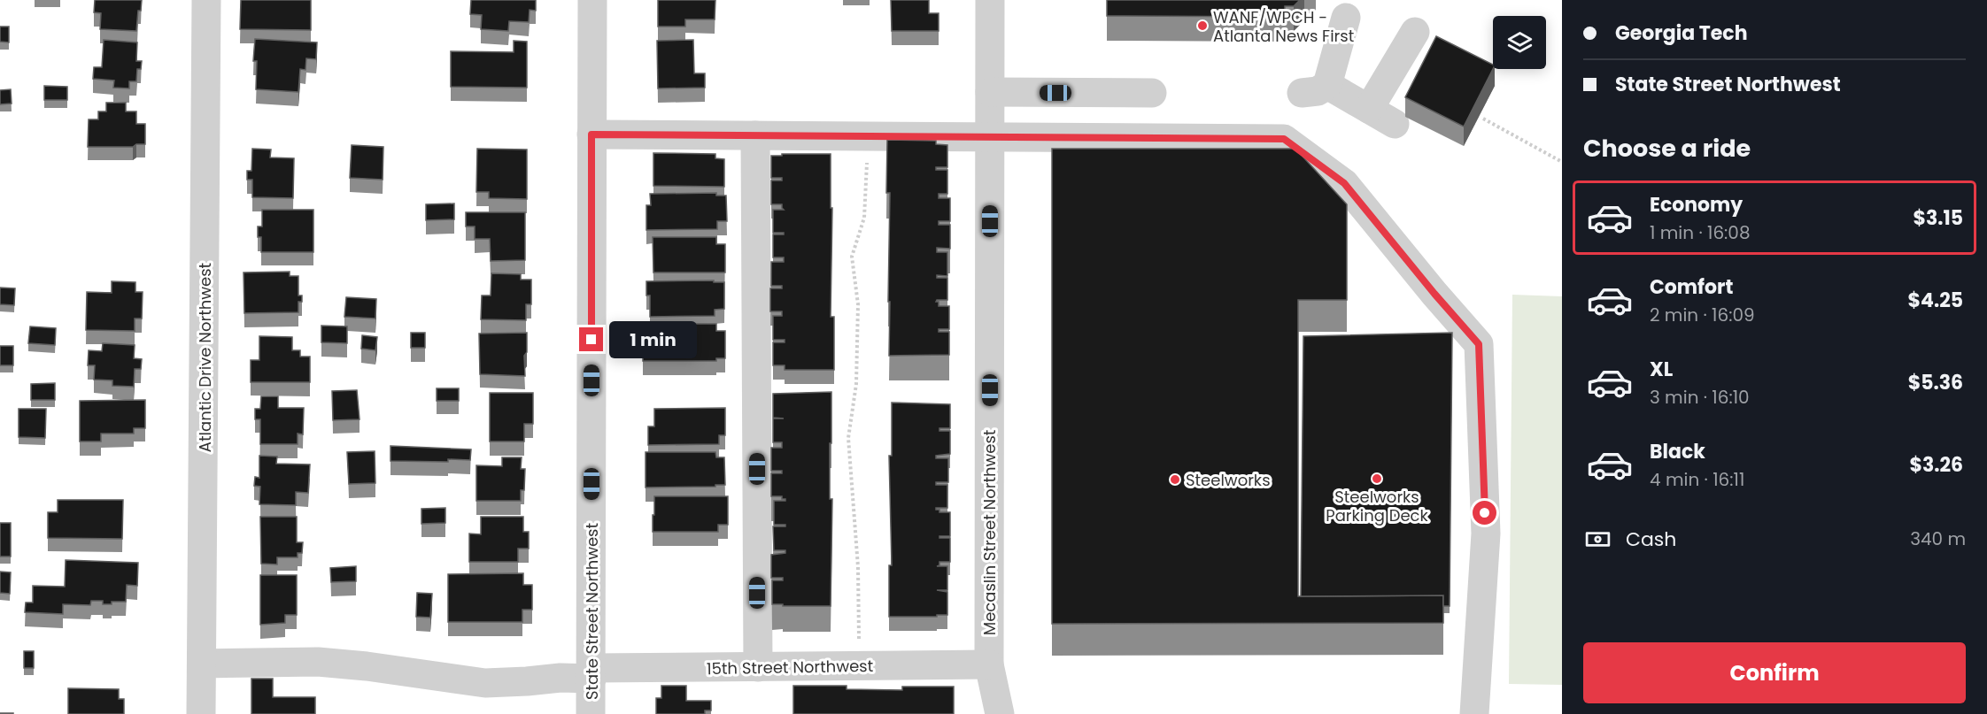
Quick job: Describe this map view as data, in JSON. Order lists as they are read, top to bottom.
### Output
{
  "streets": {
    "street": [
      "Atlantic Drive Northwest",
      "Mecaslin Street Northwest",
      "State Street Northwest",
      "15th Street Northwest"
    ]
  },
  "crossings": [
    ["Atlantic Drive Northwest", "15th Street Northwest"],
    ["Mecaslin Street Northwest", "15th Street Northwest"],
    ["State Street Northwest", "15th Street Northwest"]
  ],
  "places": ["WANF/WPCH - Atlanta News First", "Steelworks Parking Deck", "Steelworks"],
  "page": {
    "banner": ["Georgia Tech", "State Street Northwest"],
    "heading": "Choose a ride",
    "list": [
      {
        "name": "Economy",
        "note": "1 min · 16:08",
        "value": "$3.15"
      },
      {
        "name": "Comfort",
        "note": "2 min · 16:09",
        "value": "$4.25"
      },
      {
        "name": "XL",
        "note": "3 min · 16:10",
        "value": "$5.36"
      },
      {
        "name": "Black",
        "note": "4 min · 16:11",
        "value": "$3.26"
      }
    ],
    "bubble": "1 min",
    "pay": ["Cash", "340 m"],
    "buttons": "Confirm"
  }
}
